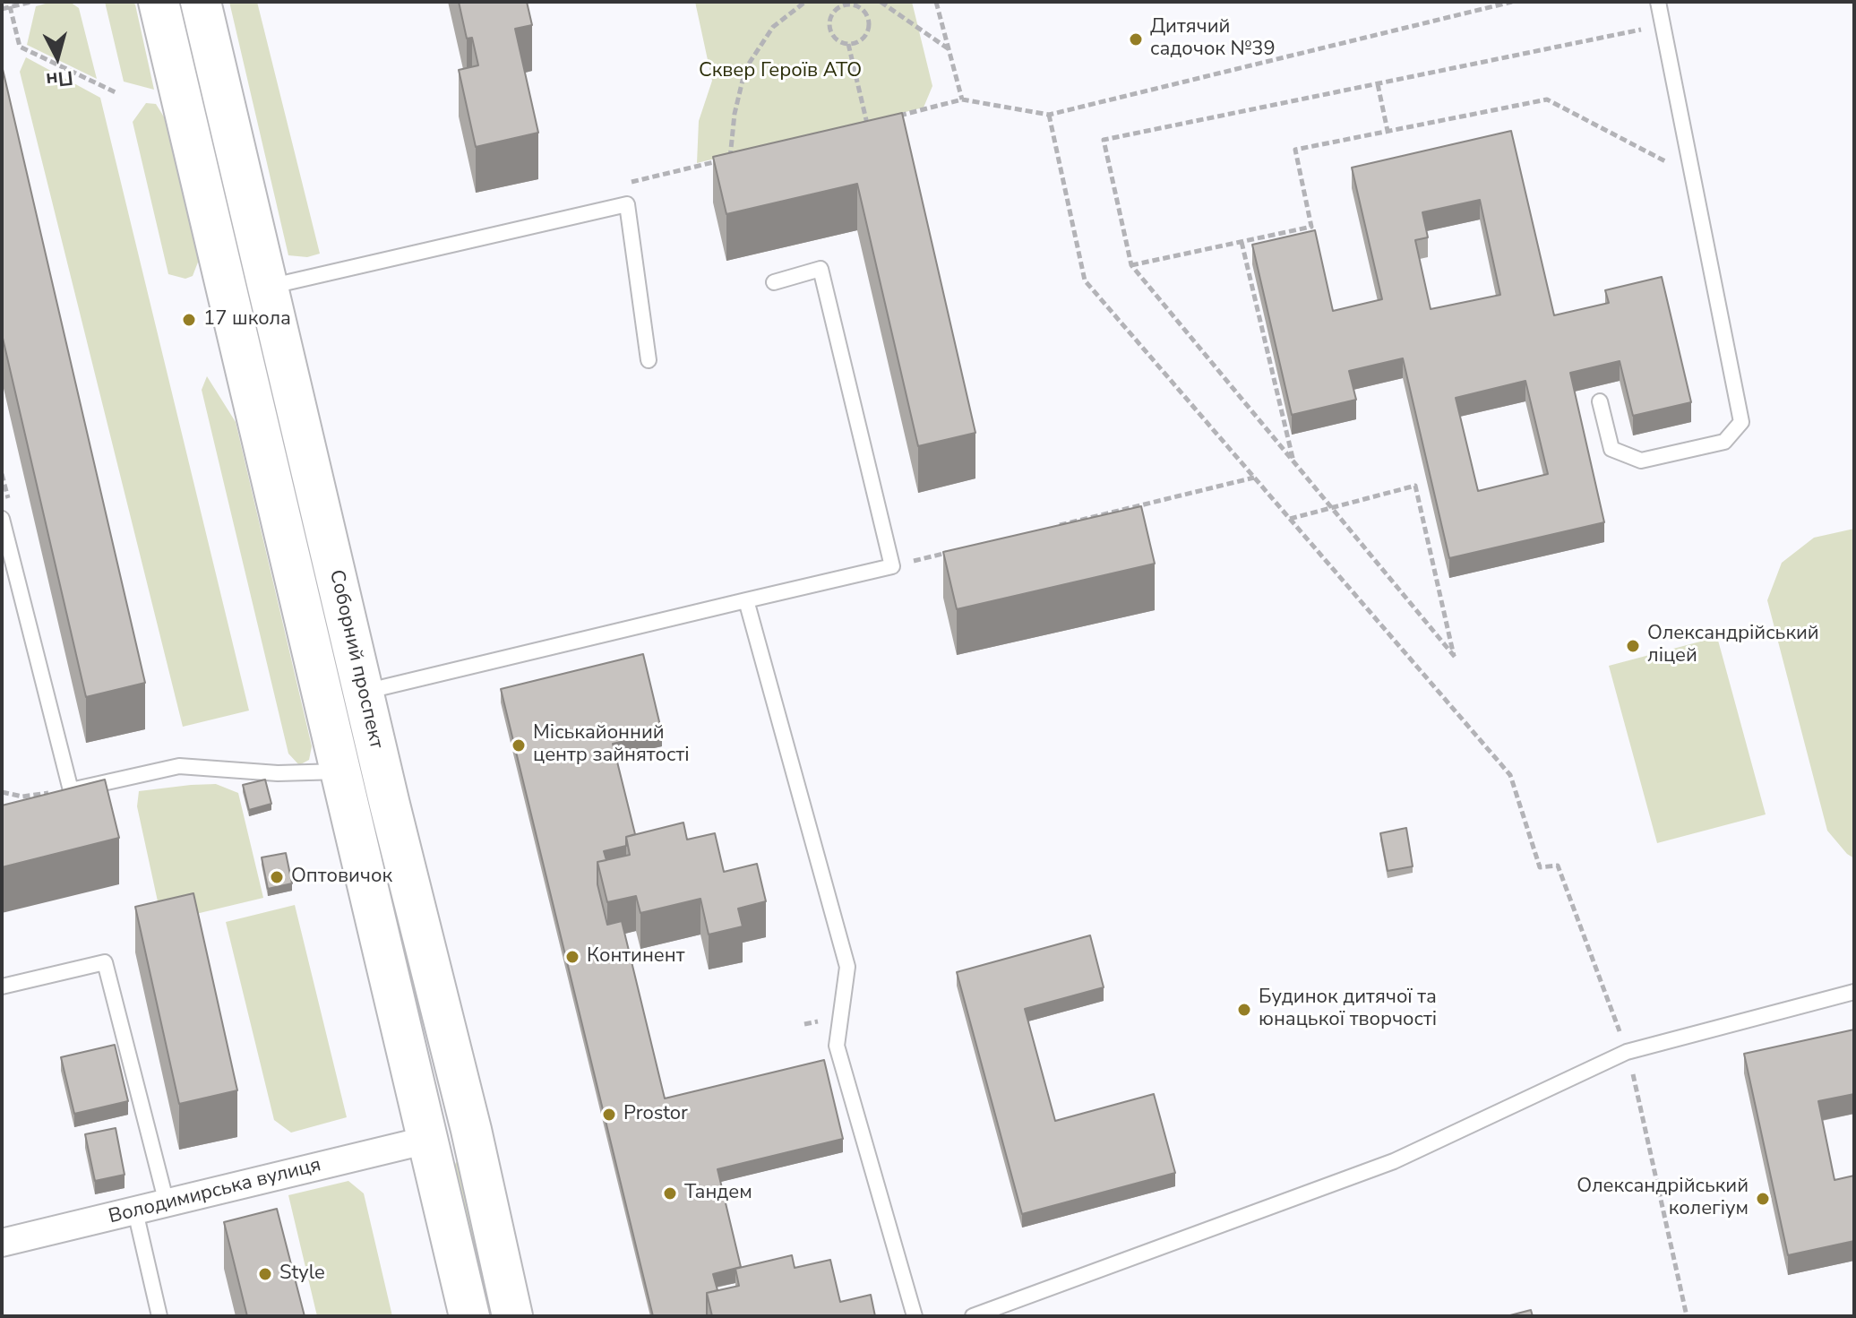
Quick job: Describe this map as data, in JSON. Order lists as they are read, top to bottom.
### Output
{
  "streets": {
    "main road": ["Соборний проспект"],
    "street": ["Володимирська вулиця"]
  },
  "crossings": [
    ["Соборний проспект", "Володимирська вулиця"]
  ],
  "parks": ["Сквер Героїв АТО"],
  "places": [
    "Дитячий садочок №39",
    "17 школа",
    "Олександрійський ліцей",
    "Міськайонний центр зайнятості",
    "Оптовичок",
    "Континент",
    "Будинок дитячої та юнацької творчості",
    "Prostor",
    "Тандем",
    "Олександрійський колегіум",
    "Style"
  ],
  "north": "bottom"
}
